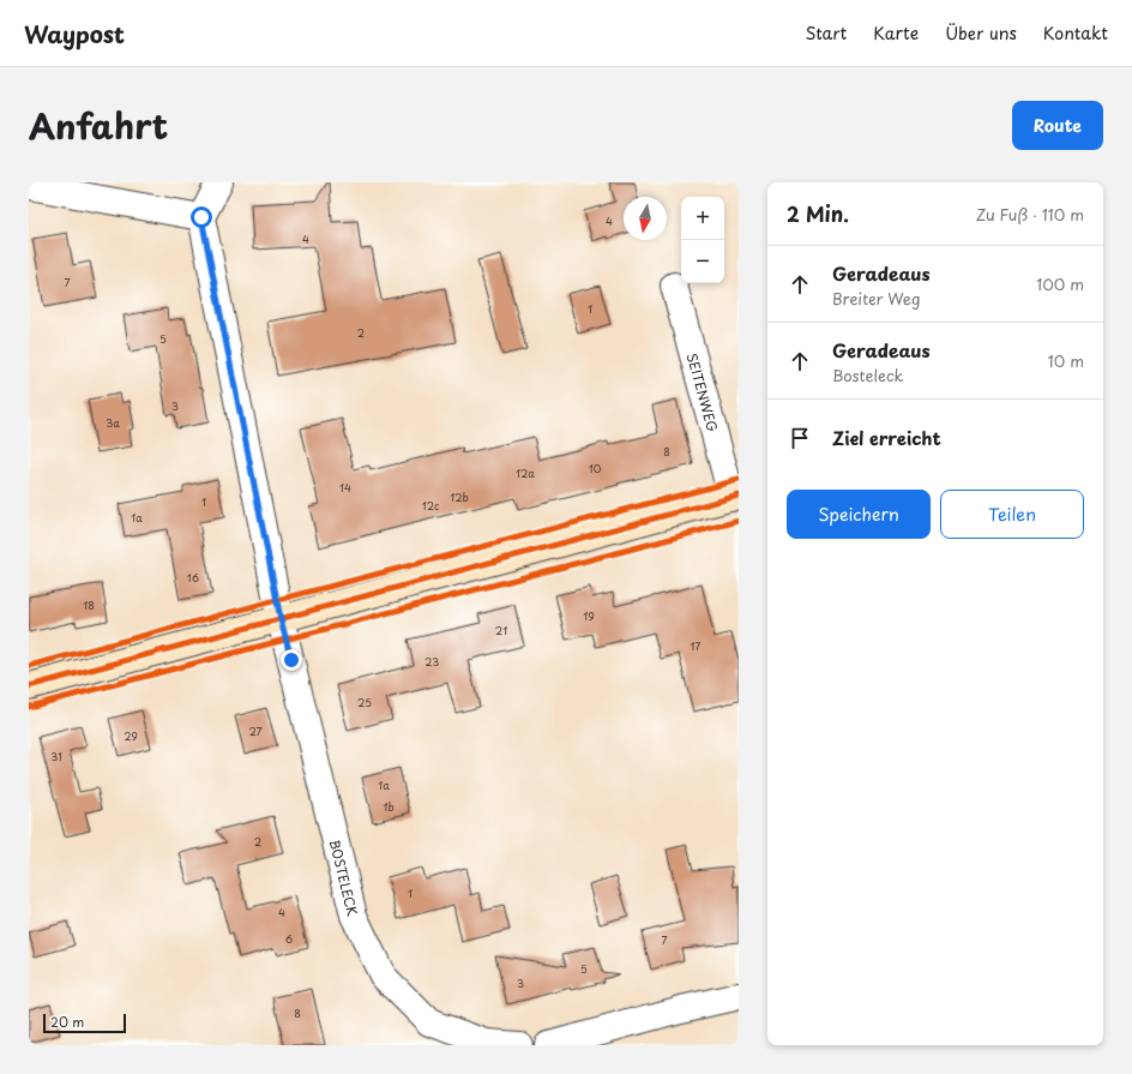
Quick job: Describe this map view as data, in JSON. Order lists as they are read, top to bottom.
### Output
{
  "streets": {
    "street": ["SEITENWEG", "BOSTELECK"]
  },
  "house_numbers": [
    "4",
    "4",
    "7",
    "1",
    "2",
    "5",
    "3",
    "3a",
    "8",
    "10",
    "12a",
    "14",
    "12b",
    "1",
    "12c",
    "1a",
    "16",
    "18",
    "19",
    "21",
    "17",
    "23",
    "25",
    "27",
    "29",
    "31",
    "1a",
    "1b",
    "2",
    "1",
    "4",
    "6",
    "7",
    "5",
    "3",
    "8"
  ],
  "scale_bar": "20 m",
  "north": "bottom",
  "page": {
    "header": "Waypost",
    "nav": [
      "Start",
      "Karte",
      "Über uns",
      "Kontakt"
    ],
    "title": "Anfahrt",
    "buttons": [
      "Route",
      ["Speichern", "Teilen"]
    ],
    "heading": ["2 Min.", "Zu Fuß · 110 m"],
    "map_buttons": ["+", "−"],
    "list": [
      ["Geradeaus", "Breiter Weg", "100 m"],
      ["Geradeaus", "Bosteleck", "10 m"],
      "Ziel erreicht"
    ],
    "scale": "20 m"
  }
}
